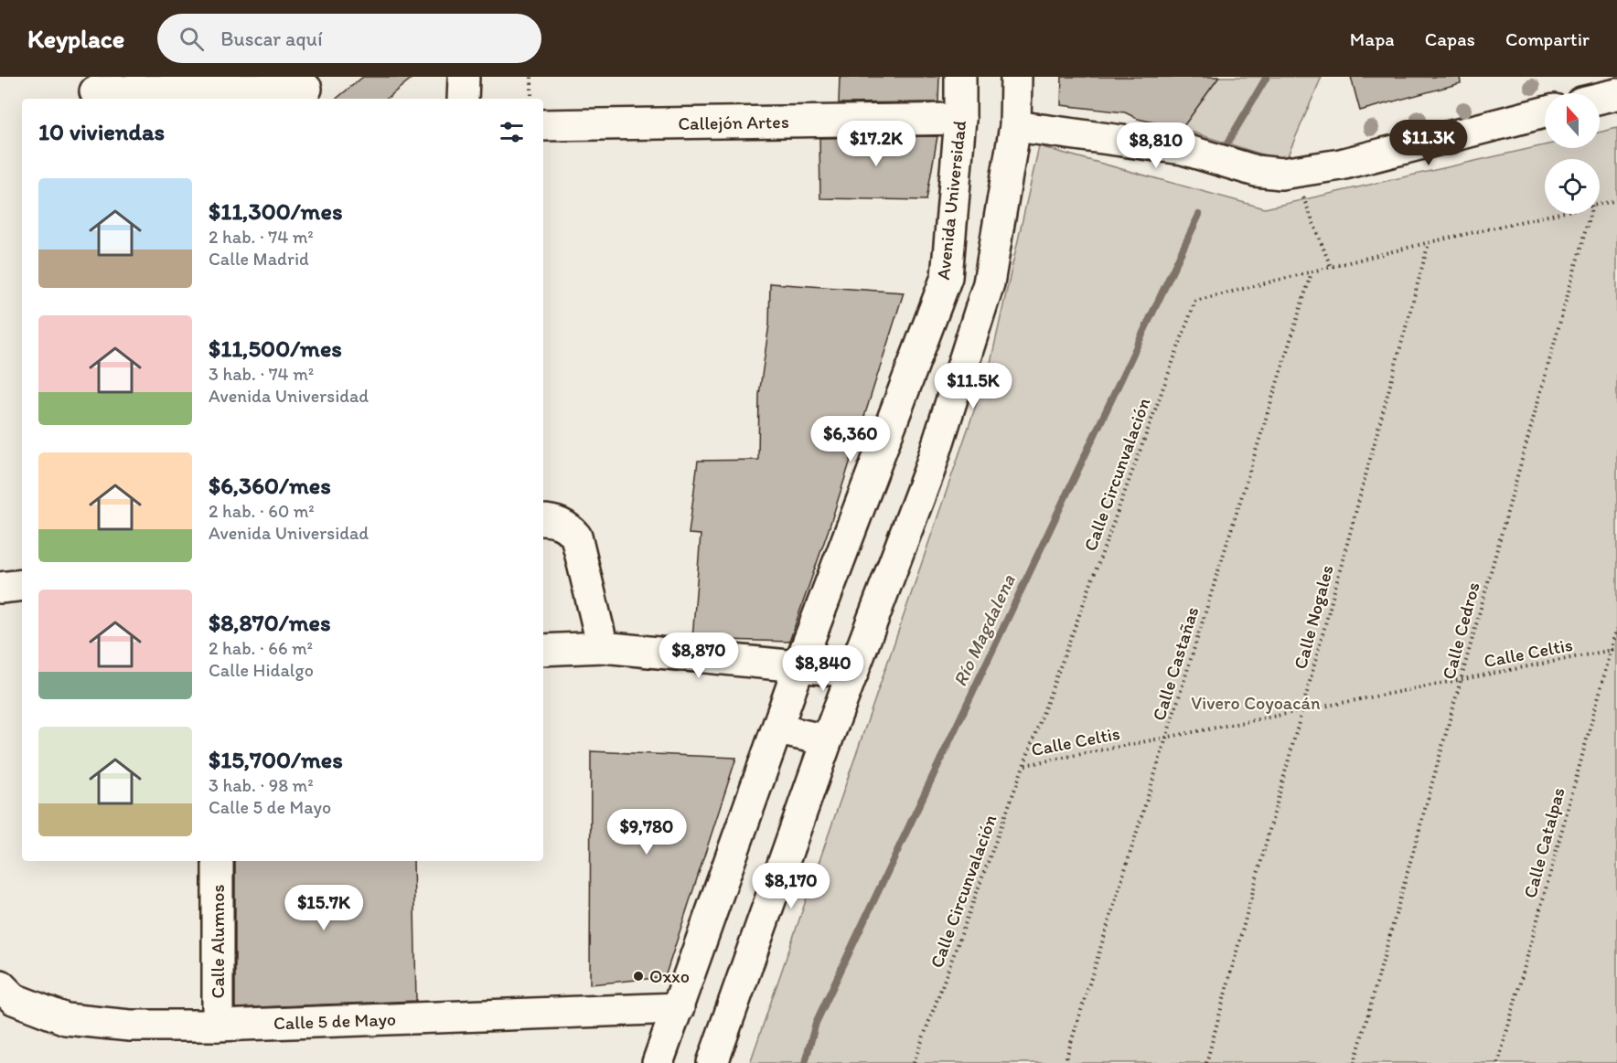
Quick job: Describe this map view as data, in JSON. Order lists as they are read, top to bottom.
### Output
{
  "streets": {
    "street": [
      "Callejón Artes",
      "Avenida Universidad",
      "Calle Alumnos",
      "Calle 5 de Mayo"
    ],
    "path": [
      "Calle Circunvalación",
      "Calle Nogales",
      "Calle Cedros",
      "Calle Celtis",
      "Calle Castañas",
      "Calle Catalpas"
    ]
  },
  "crossings": [
    ["Callejón Artes", "Avenida Universidad"],
    ["Avenida Universidad", "Calle 5 de Mayo"],
    ["Calle Circunvalación", "Calle Nogales"],
    ["Calle Circunvalación", "Calle Celtis"],
    ["Calle Circunvalación", "Calle Castañas"],
    ["Calle Nogales", "Calle Celtis"],
    ["Calle Cedros", "Calle Celtis"],
    ["Calle Celtis", "Calle Castañas"],
    ["Calle Celtis", "Calle Catalpas"],
    ["Calle Alumnos", "Calle 5 de Mayo"]
  ],
  "water": ["Río Magdalena"],
  "parks": ["Vivero Coyoacán"],
  "places": ["Oxxo"],
  "north": "top",
  "page": {
    "header": "Keyplace",
    "search": "Buscar aquí",
    "nav": ["Mapa", "Capas", "Compartir"],
    "heading": "10 viviendas",
    "price": [
      "$11.3K",
      "$17.2K",
      "$8,810",
      "$11.5K",
      "$6,360",
      "$8,870",
      "$8,840",
      "$9,780",
      "$8,170",
      "$15.7K"
    ],
    "list": [
      {
        "name": "$11,300/mes",
        "note": "2 hab. · 74 m² · Calle Madrid"
      },
      {
        "name": "$11,500/mes",
        "note": "3 hab. · 74 m² · Avenida Universidad"
      },
      {
        "name": "$6,360/mes",
        "note": "2 hab. · 60 m² · Avenida Universidad"
      },
      {
        "name": "$8,870/mes",
        "note": "2 hab. · 66 m² · Calle Hidalgo"
      },
      {
        "name": "$15,700/mes",
        "note": "3 hab. · 98 m² · Calle 5 de Mayo"
      }
    ]
  }
}
